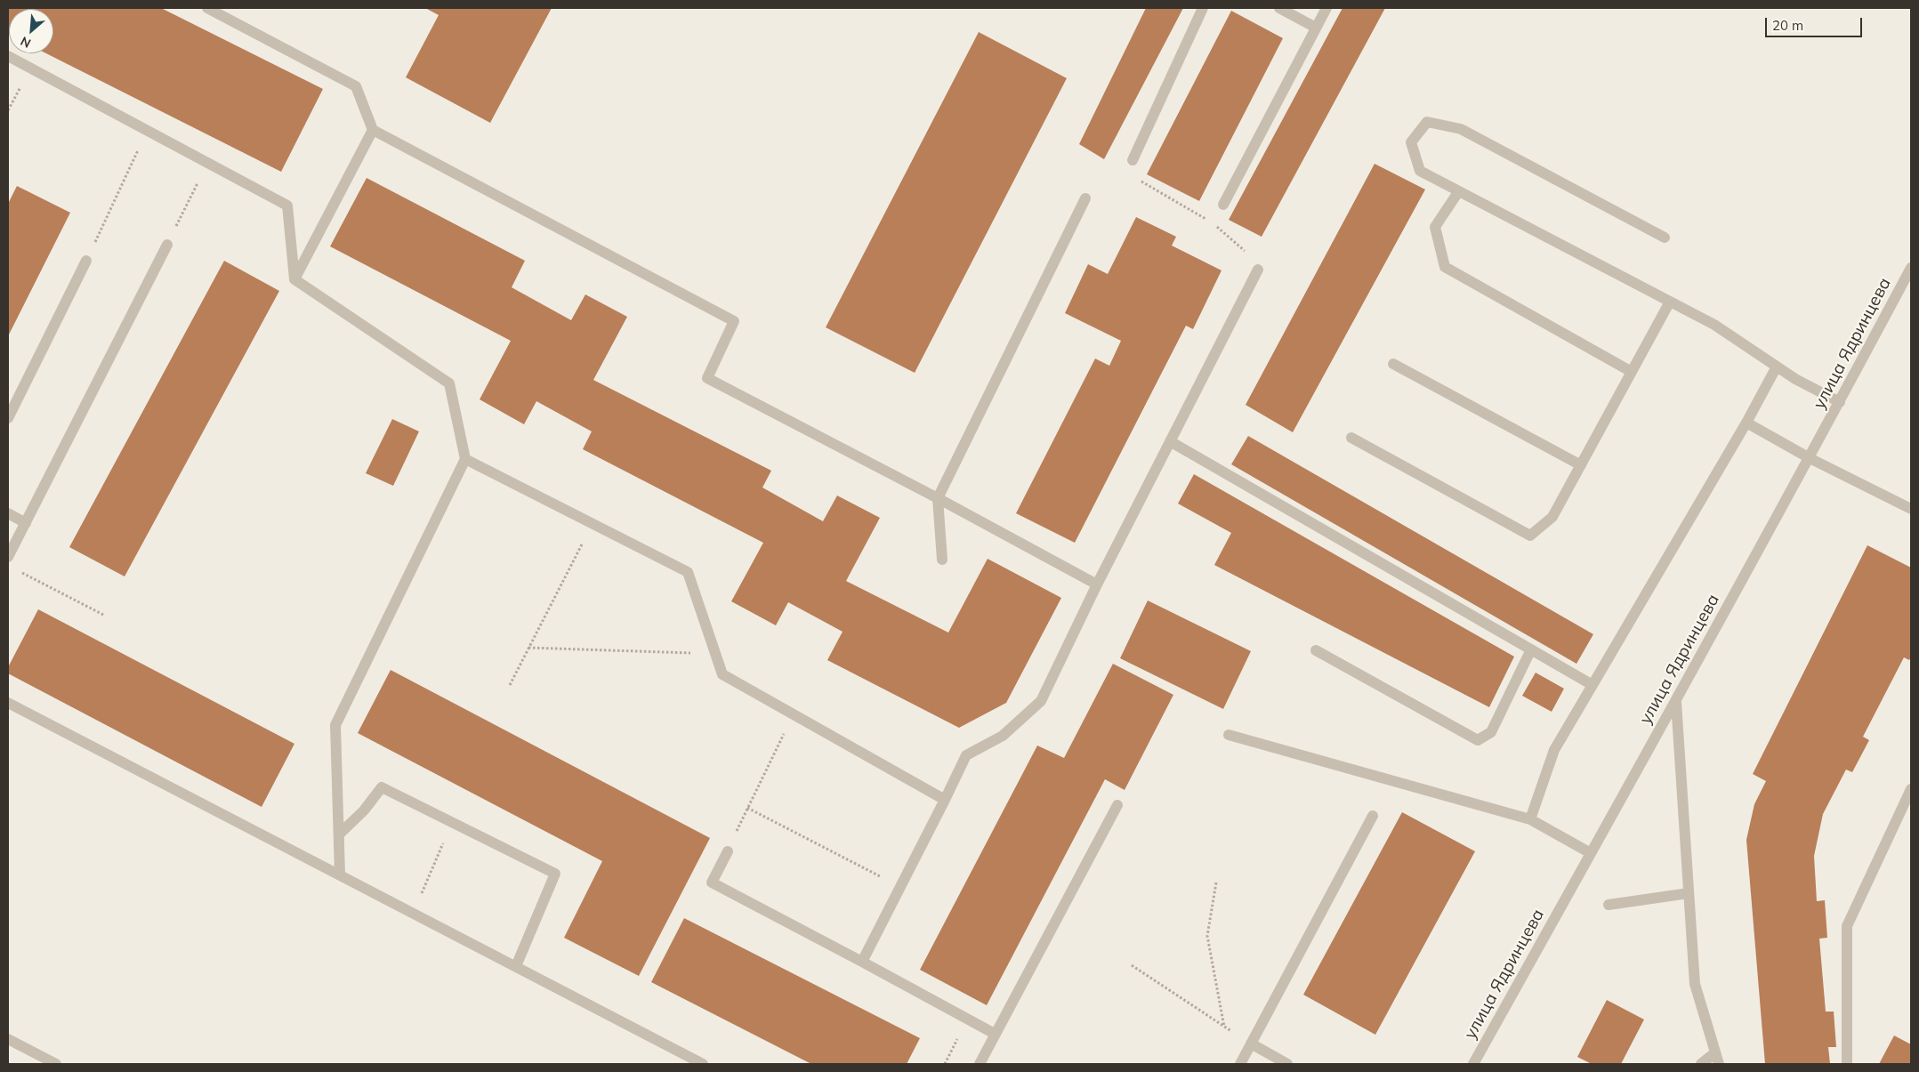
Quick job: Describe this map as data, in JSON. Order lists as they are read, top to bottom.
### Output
{
  "streets": {
    "street": ["улица Ядринцева"]
  },
  "scale_bar": "20 m",
  "north": "bottom left"
}
